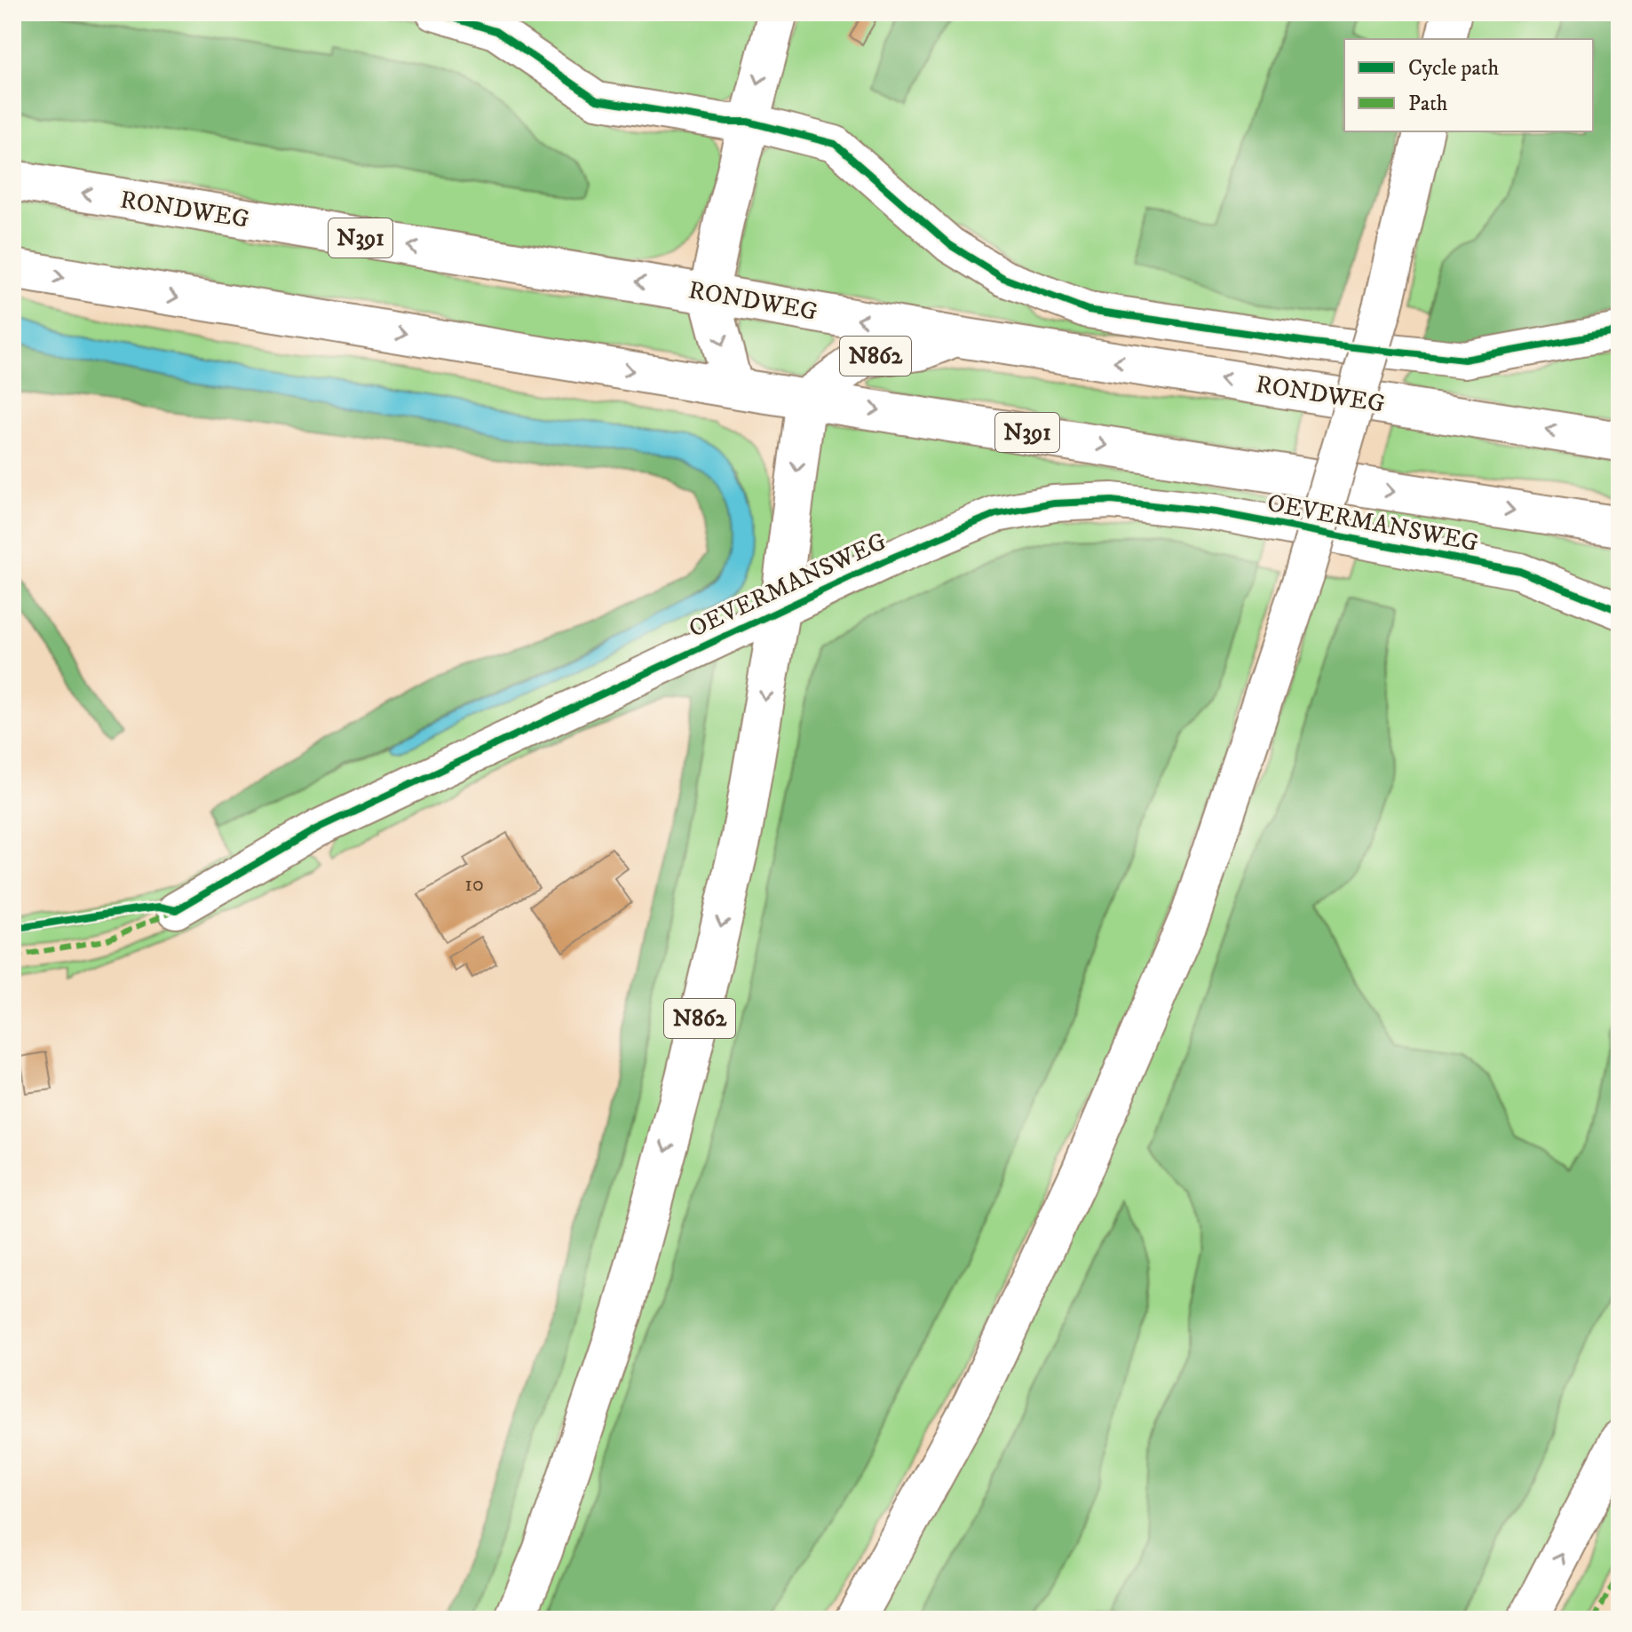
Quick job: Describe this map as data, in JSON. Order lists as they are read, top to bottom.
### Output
{
  "streets": {
    "main road": ["RONDWEG", "N391", "N862"],
    "street": ["OEVERMANSWEG"]
  },
  "crossings": [
    ["RONDWEG", "N862"],
    ["N391", "N862"],
    ["N862", "OEVERMANSWEG"]
  ],
  "house_numbers": ["10"],
  "legend": ["Cycle path", "Path"]
}
